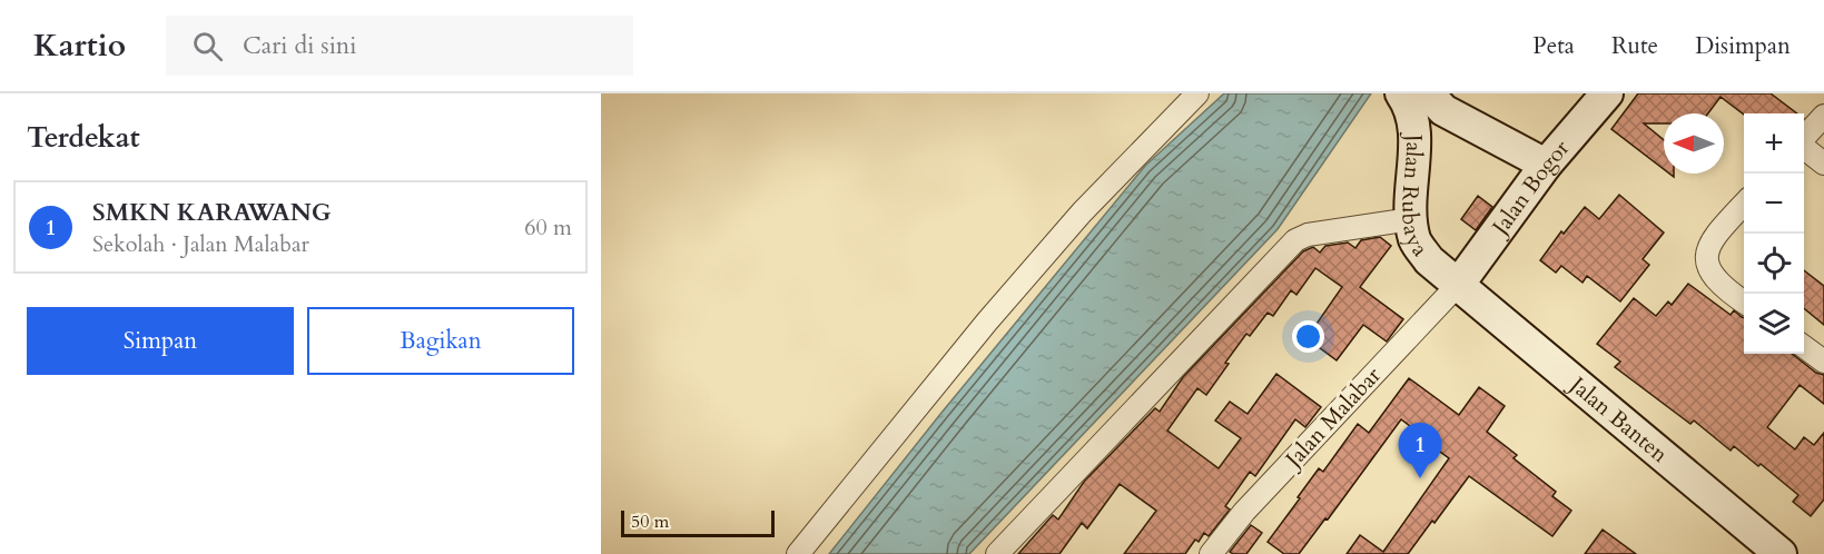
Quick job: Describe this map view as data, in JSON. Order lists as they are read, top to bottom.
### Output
{
  "streets": {
    "street": [
      "Jalan Bogor",
      "Jalan Rubaya",
      "Jalan Malabar",
      "Jalan Banten"
    ]
  },
  "crossings": [
    ["Jalan Bogor", "Jalan Rubaya"],
    ["Jalan Bogor", "Jalan Malabar"],
    ["Jalan Bogor", "Jalan Banten"],
    ["Jalan Rubaya", "Jalan Malabar"],
    ["Jalan Rubaya", "Jalan Banten"],
    ["Jalan Malabar", "Jalan Banten"]
  ],
  "scale_bar": "50 m",
  "north": "left",
  "page": {
    "header": "Kartio",
    "search": "Cari di sini",
    "nav": ["Peta", "Rute", "Disimpan"],
    "heading": "Terdekat",
    "map_buttons": ["+", "−"],
    "list": [
      {
        "mark": "1",
        "name": "SMKN KARAWANG",
        "note": "Sekolah · Jalan Malabar",
        "value": "60 m"
      }
    ],
    "buttons": ["Simpan", "Bagikan"],
    "pins": "1",
    "scale": "50 m"
  }
}
